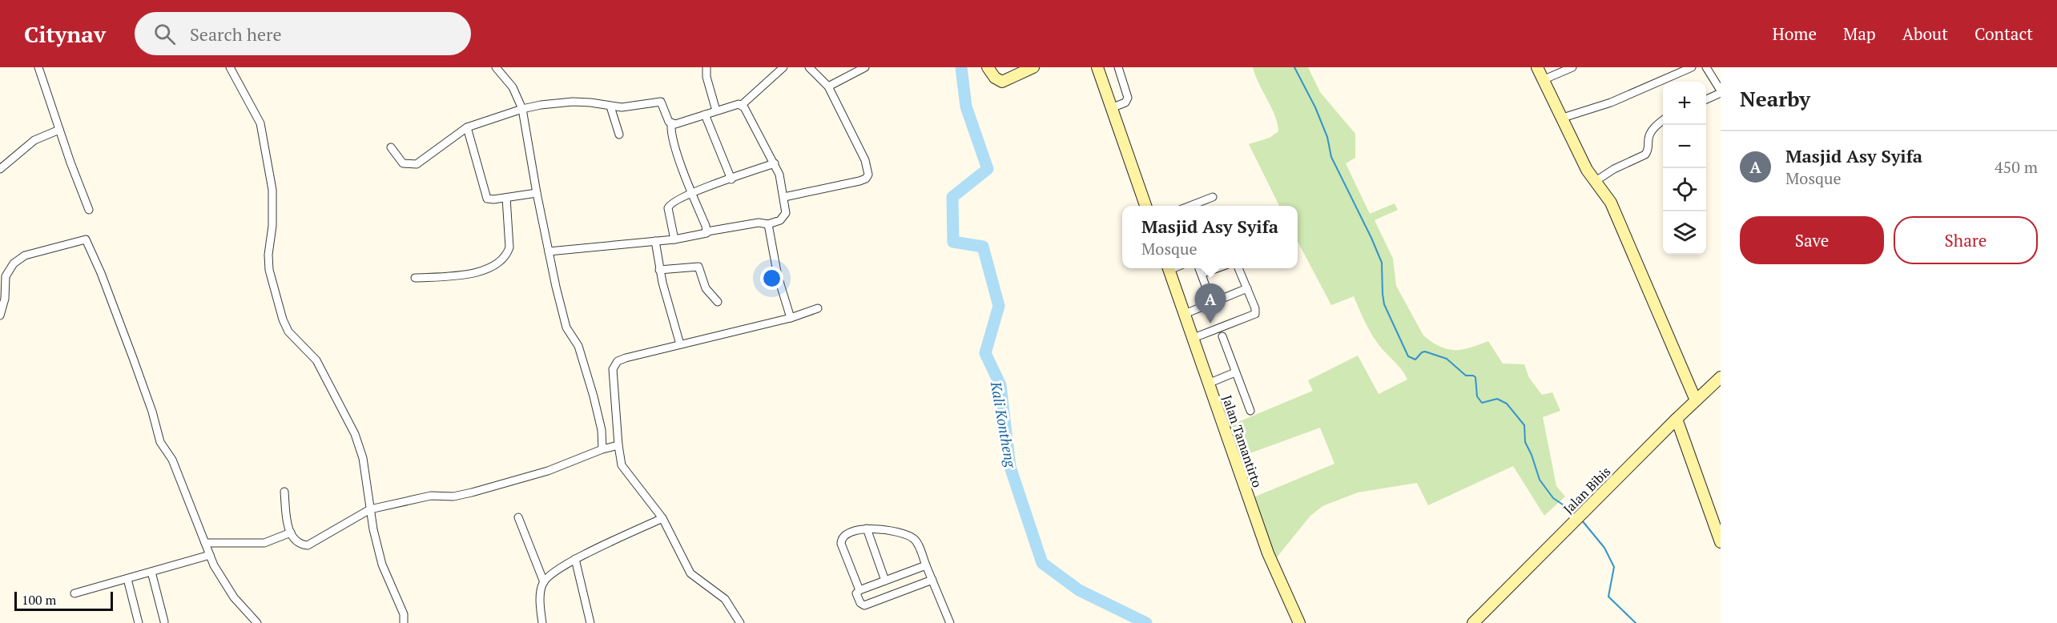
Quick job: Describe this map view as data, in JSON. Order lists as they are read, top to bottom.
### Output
{
  "streets": {
    "street": ["Jalan Tamantirto", "Jalan Bibis"]
  },
  "water": ["Kali Kontheng"],
  "scale_bar": "100 m",
  "page": {
    "header": "Citynav",
    "search": "Search here",
    "nav": [
      "Home",
      "Map",
      "About",
      "Contact"
    ],
    "heading": "Nearby",
    "map_buttons": ["+", "−"],
    "list": [
      {
        "mark": "A",
        "name": "Masjid Asy Syifa",
        "note": "Mosque",
        "value": "450 m"
      }
    ],
    "buttons": ["Save", "Share"],
    "popup": ["Masjid Asy Syifa", "Mosque"],
    "pins": "A",
    "scale": "100 m"
  }
}
